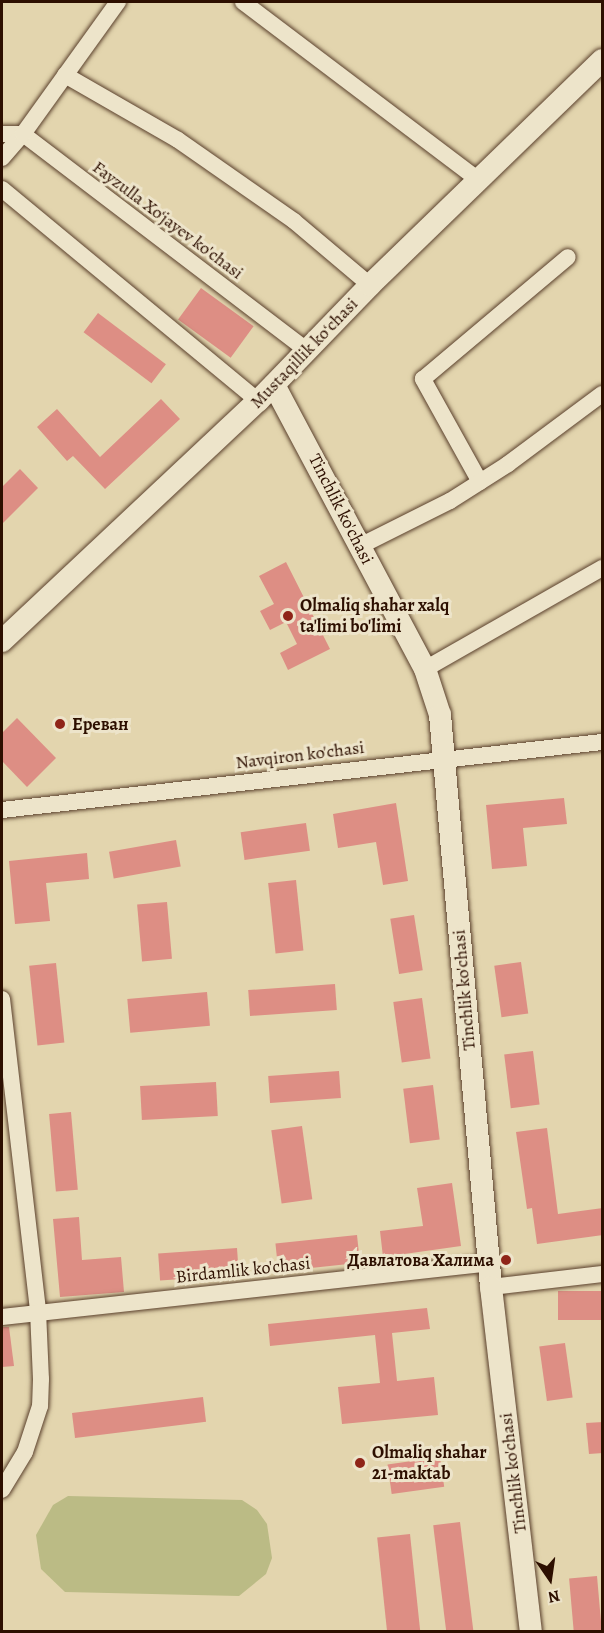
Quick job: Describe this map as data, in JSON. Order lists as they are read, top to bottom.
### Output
{
  "streets": {
    "main road": ["Mustaqillik koʻchasi", "Tinchlik ko'chasi"],
    "street": ["Fayzulla Xo‘jayev ko'chasi", "Navqiron ko'chasi", "Birdamlik ko'chasi"]
  },
  "crossings": [
    ["Fayzulla Xo‘jayev ko'chasi", "Mustaqillik koʻchasi"],
    ["Mustaqillik koʻchasi", "Tinchlik ko'chasi"],
    ["Tinchlik ko'chasi", "Navqiron ko'chasi"],
    ["Tinchlik ko'chasi", "Birdamlik ko'chasi"]
  ],
  "places": [
    "Olmaliq shahar xalq ta'limi bo'limi",
    "Ереван",
    "Давлатова Халима",
    "Olmaliq shahar 21-maktab"
  ],
  "north": "bottom"
}
